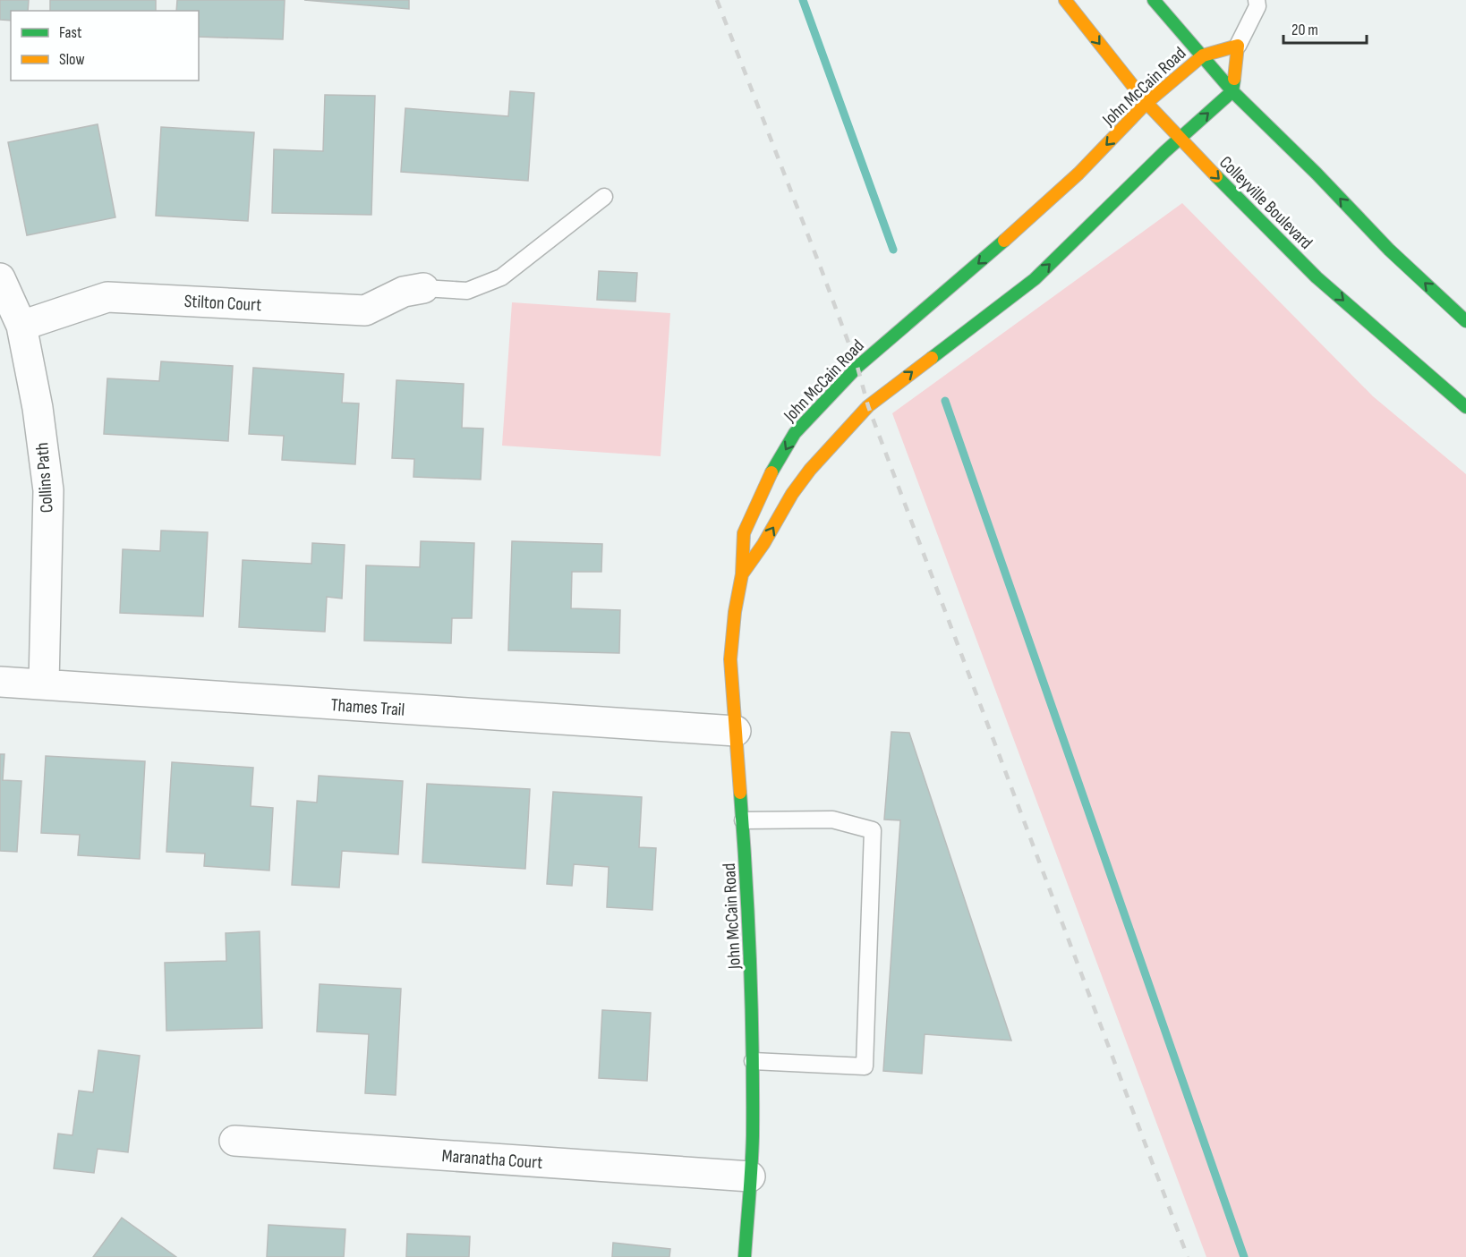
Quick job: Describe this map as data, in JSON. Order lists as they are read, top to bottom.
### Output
{
  "streets": {
    "main road": ["John McCain Road", "Colleyville Boulevard"],
    "street": [
      "Stilton Court",
      "Collins Path",
      "Thames Trail",
      "Maranatha Court"
    ]
  },
  "crossings": [
    ["John McCain Road", "Colleyville Boulevard"],
    ["John McCain Road", "Thames Trail"],
    ["John McCain Road", "Maranatha Court"],
    ["Stilton Court", "Collins Path"],
    ["Collins Path", "Thames Trail"]
  ],
  "legend": ["Fast", "Slow"],
  "scale_bar": "20 m"
}
